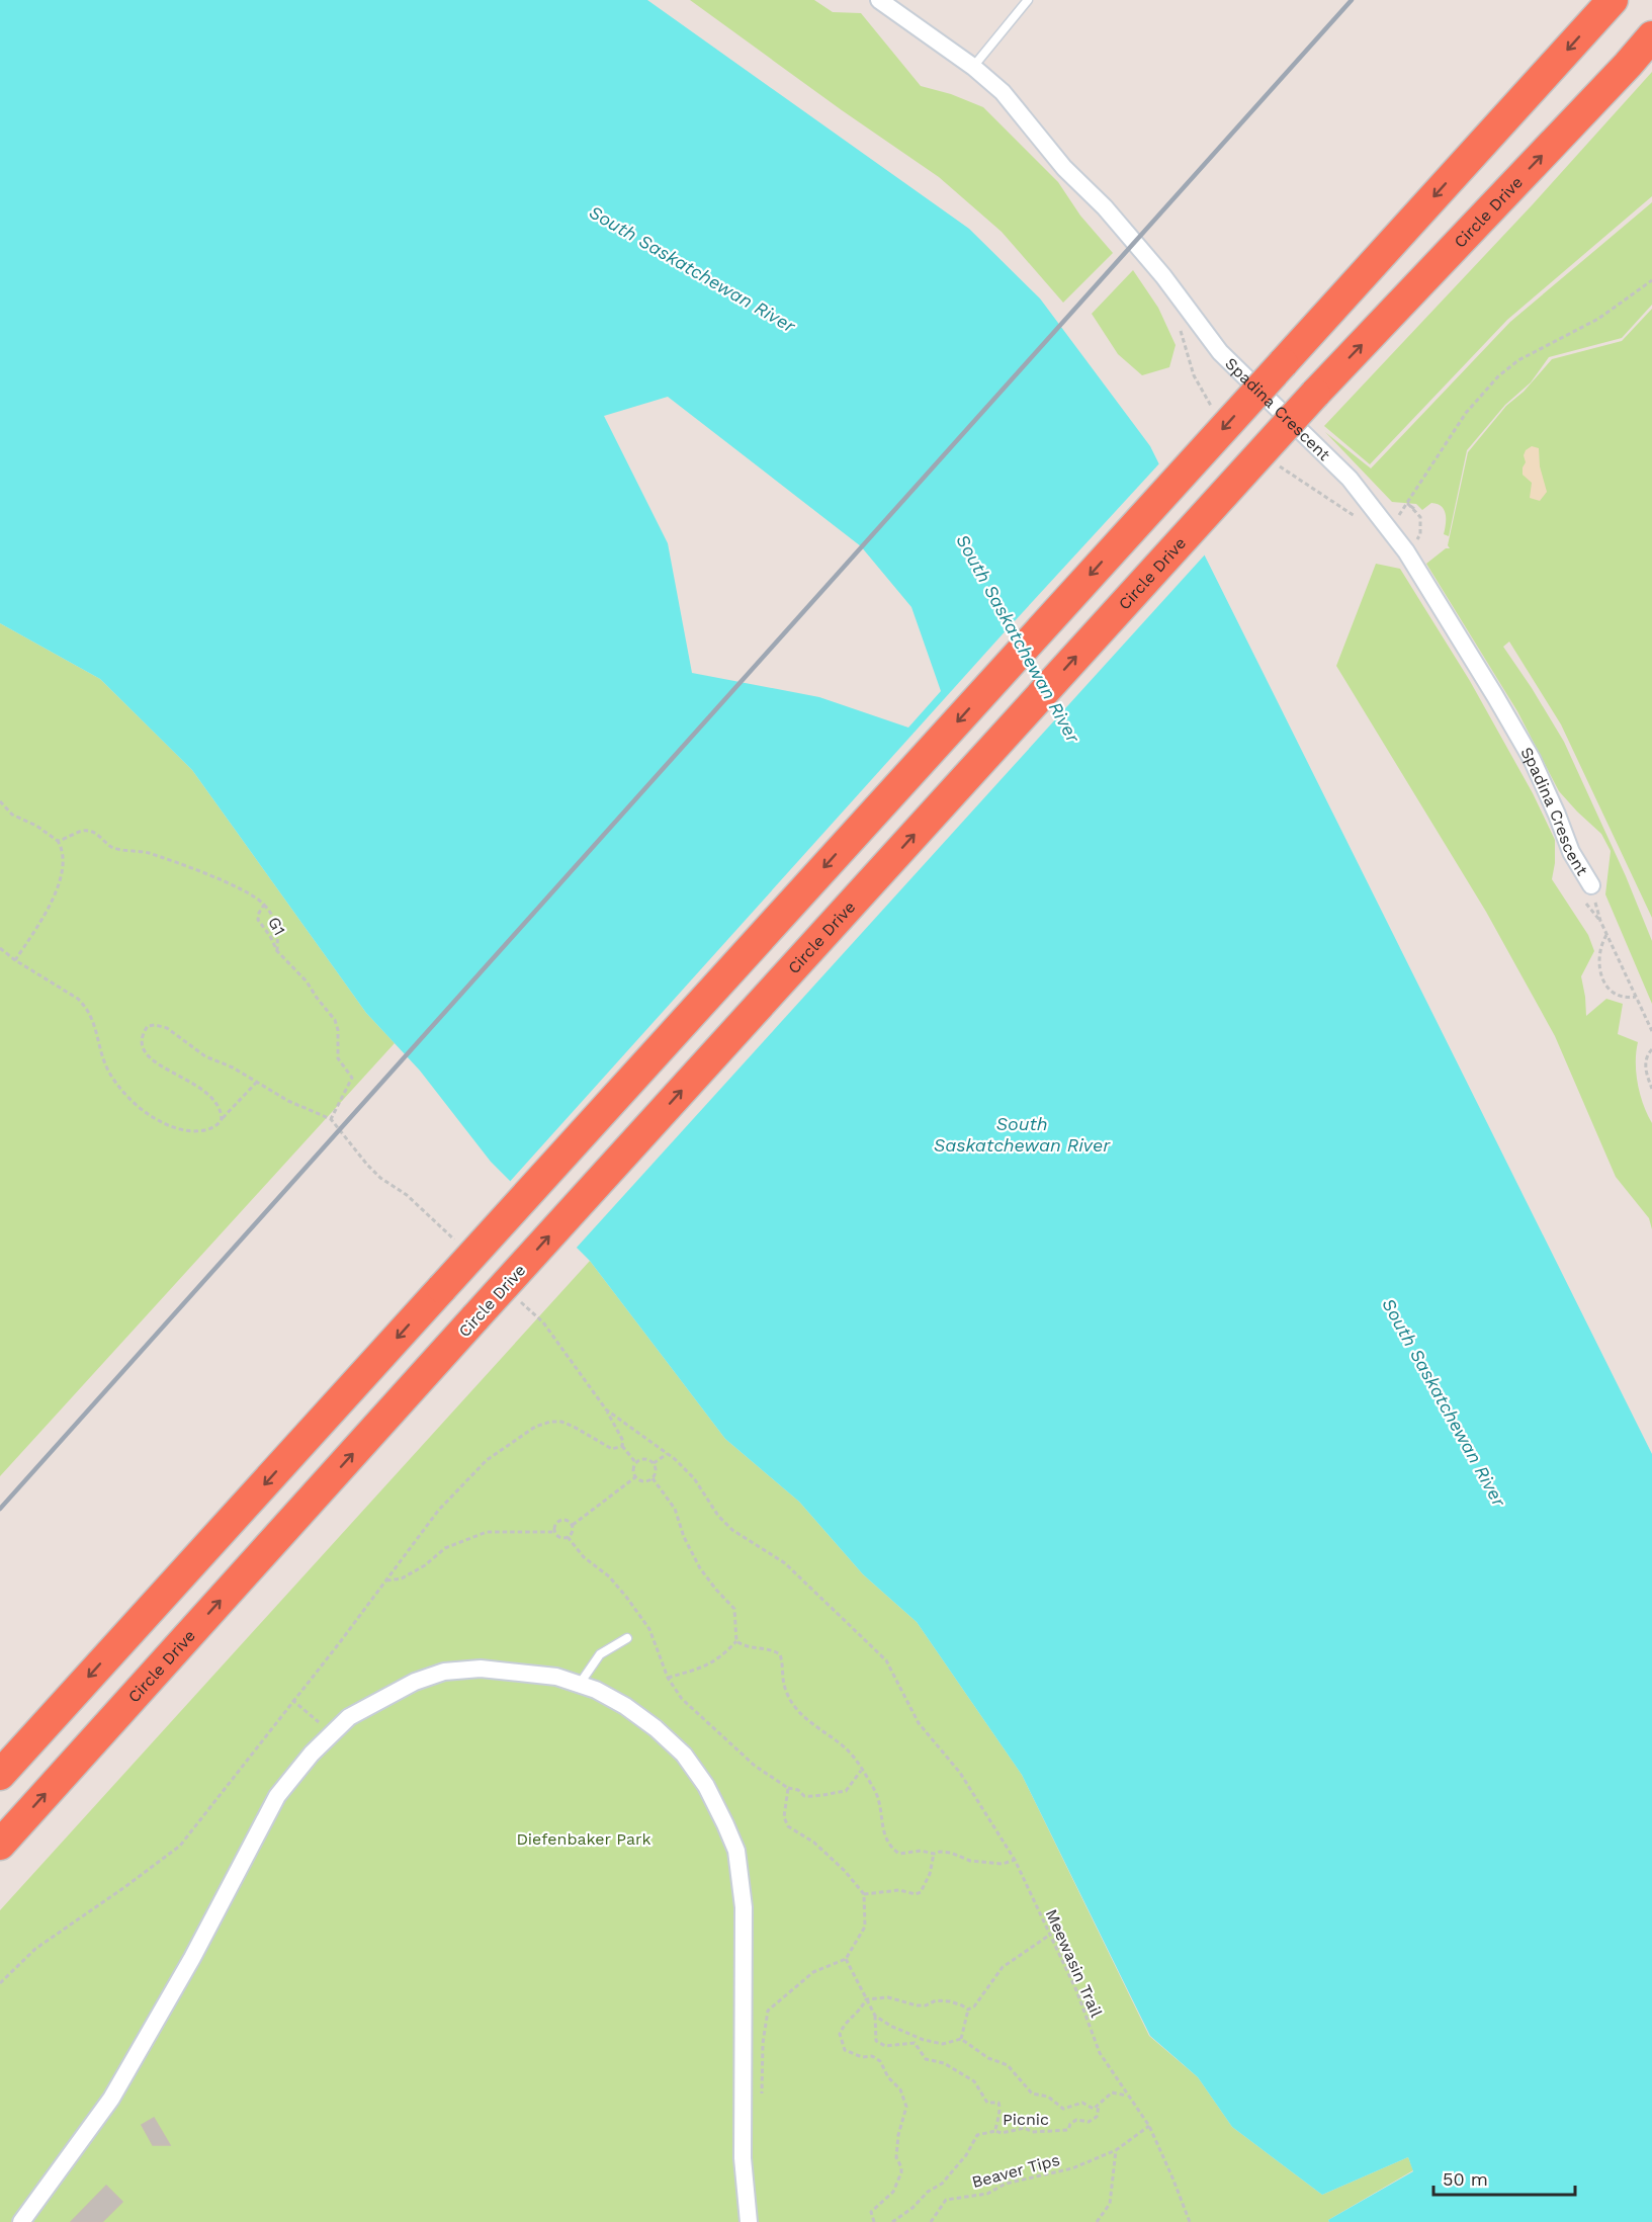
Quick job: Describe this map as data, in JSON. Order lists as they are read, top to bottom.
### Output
{
  "streets": {
    "highway": ["Circle Drive"],
    "street": ["Spadina Crescent"],
    "path": [
      "G1",
      "Meewasin Trail",
      "Picnic",
      "Beaver Tips"
    ]
  },
  "crossings": [
    ["Meewasin Trail", "Beaver Tips"]
  ],
  "water": ["South Saskatchewan River"],
  "parks": ["Diefenbaker Park"],
  "scale_bar": "50 m"
}
